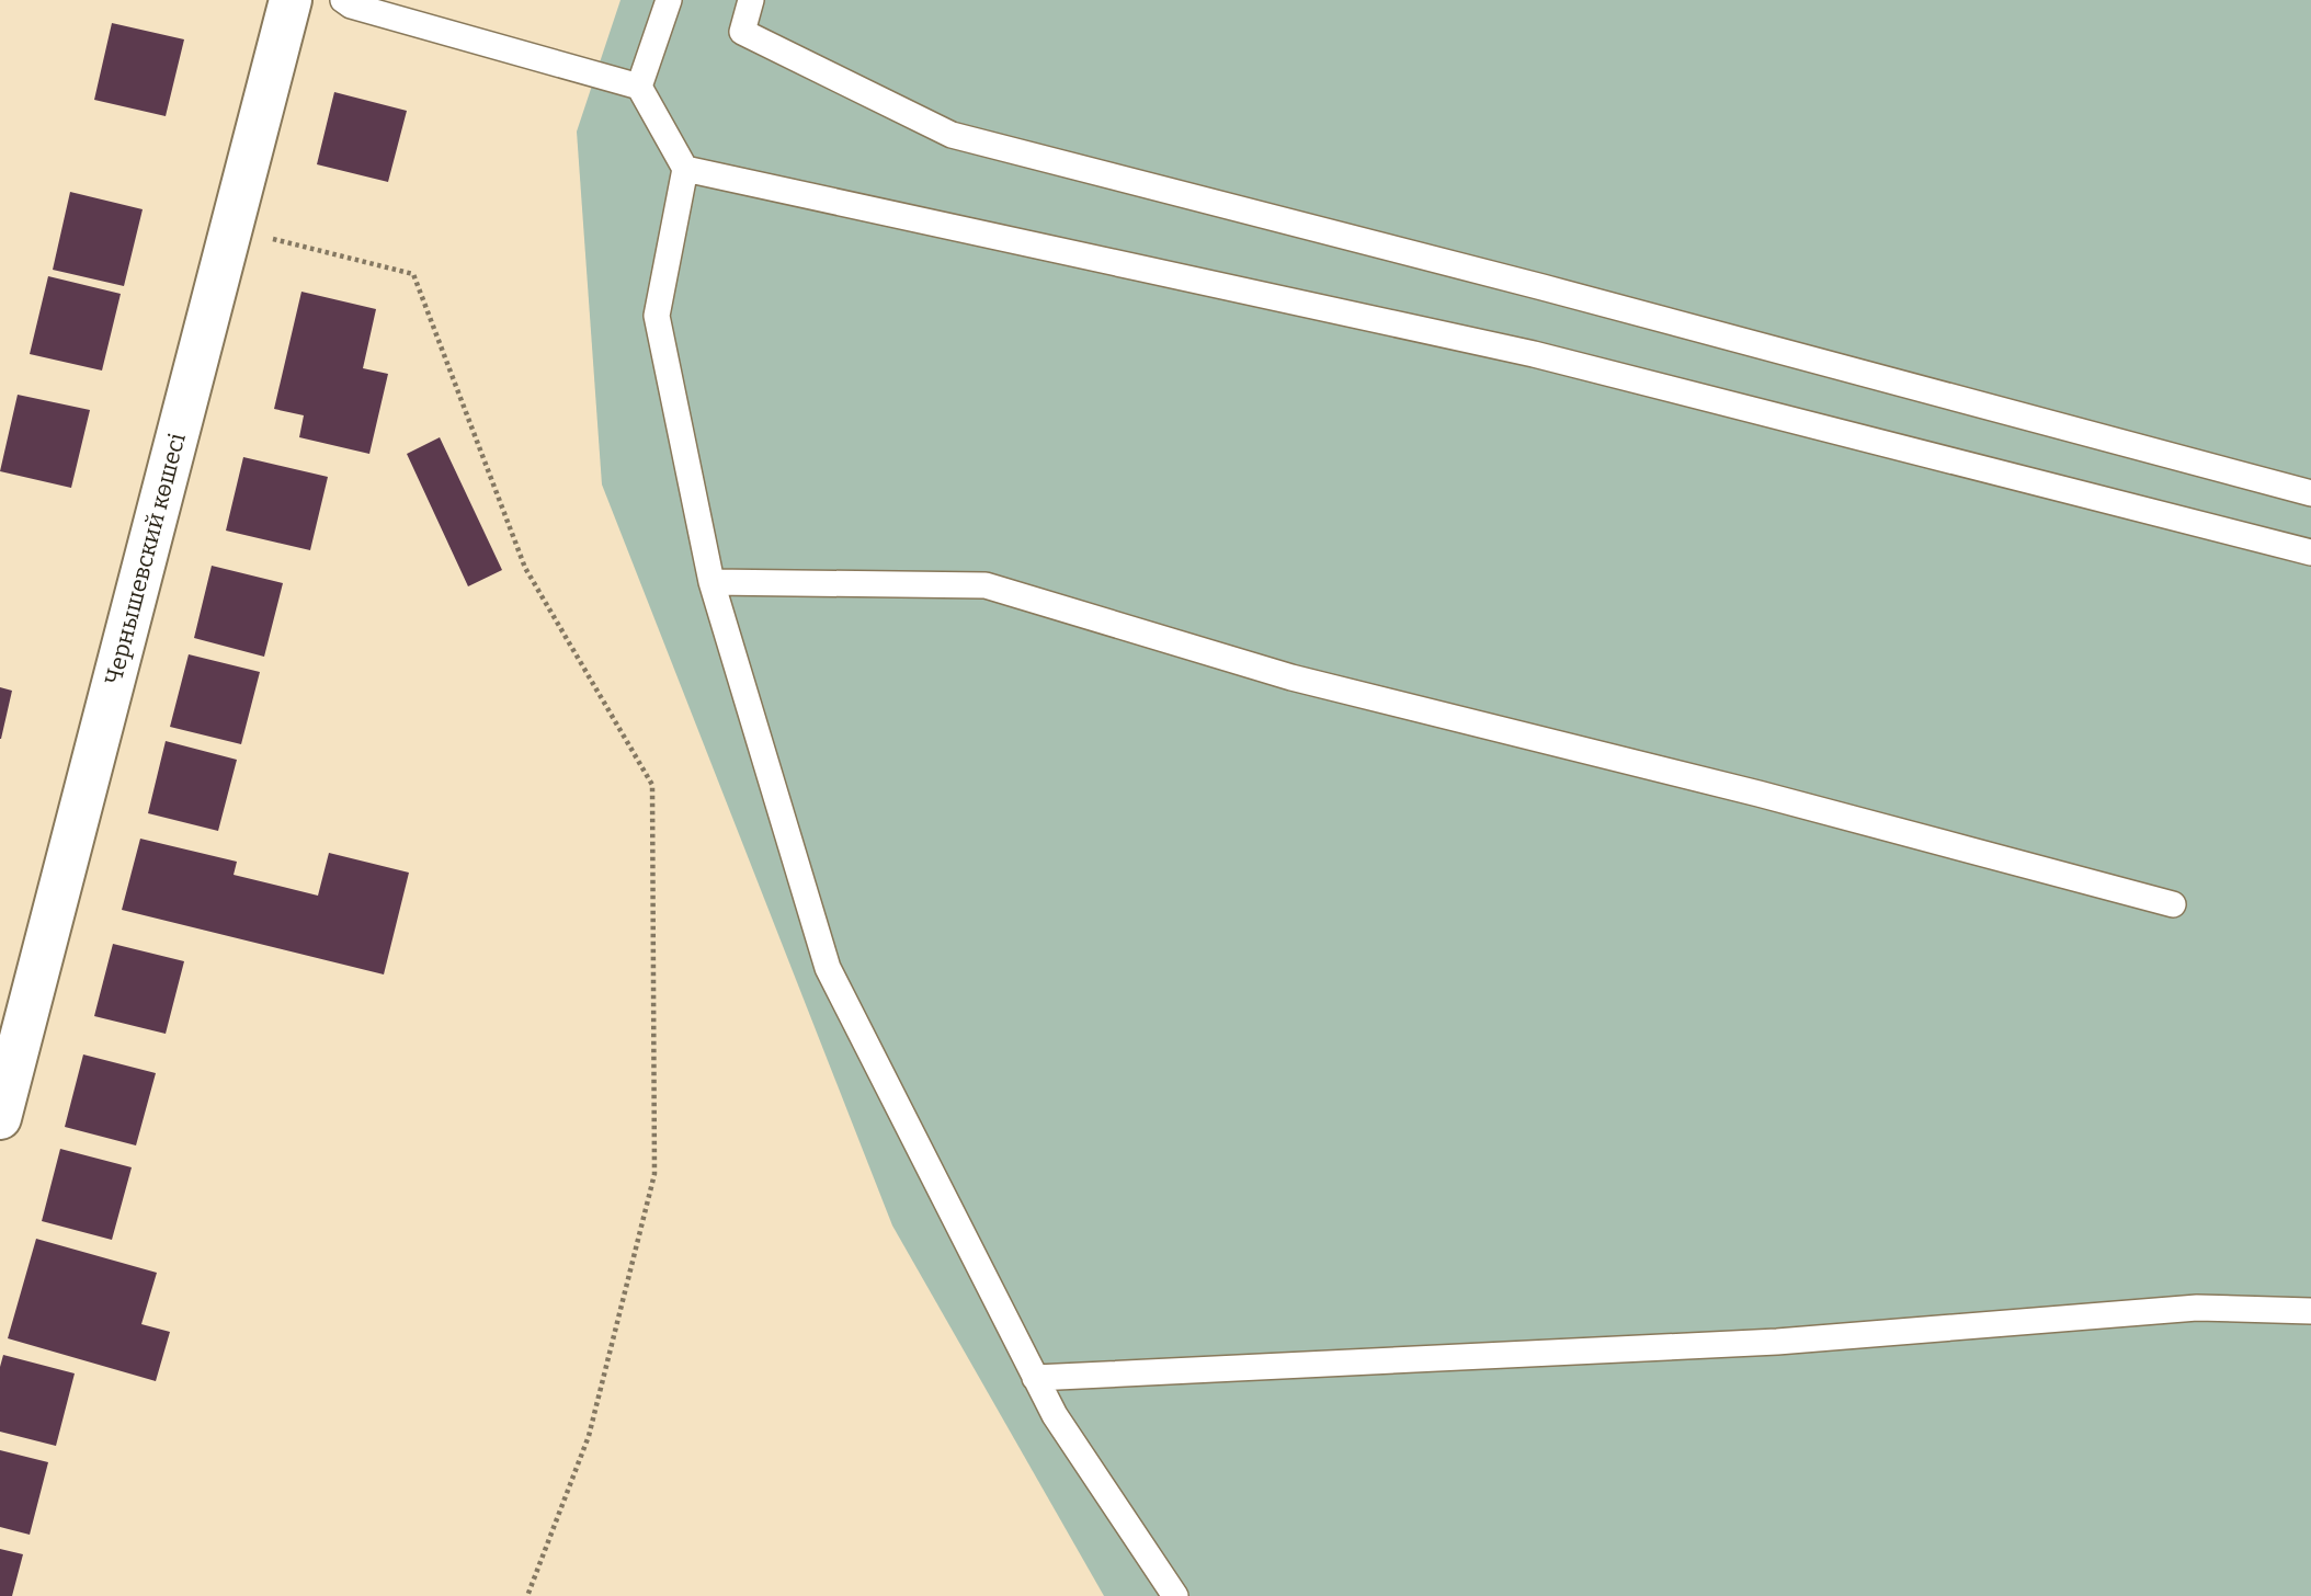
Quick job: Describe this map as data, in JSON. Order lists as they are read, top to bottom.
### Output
{
  "streets": {
    "street": ["Чернышевский көшесі"]
  }
}
